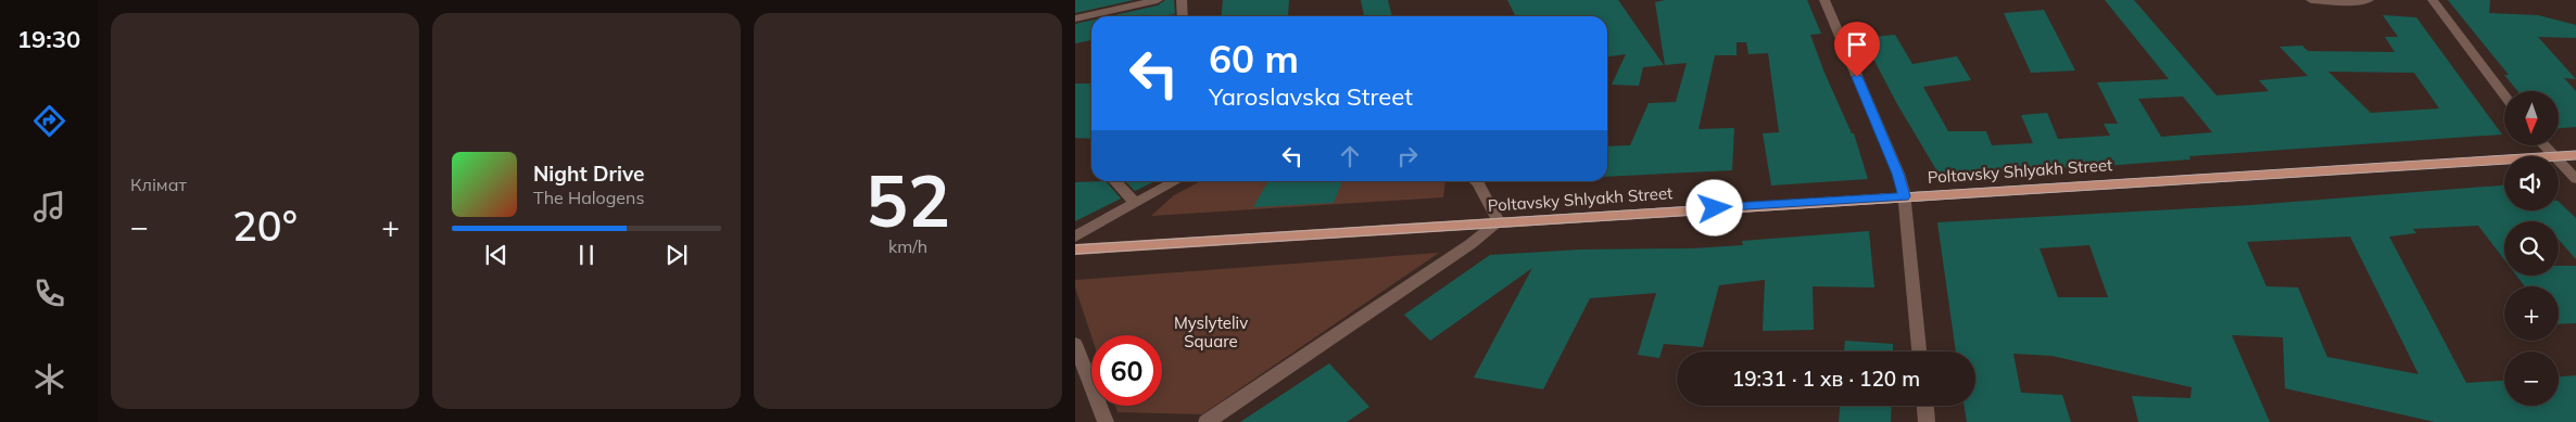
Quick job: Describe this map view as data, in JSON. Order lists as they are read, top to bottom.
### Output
{
  "streets": {
    "main road": ["Poltavsky Shlyakh Street"]
  },
  "parks": ["Myslyteliv Square"],
  "north": "bottom",
  "page": {
    "tabs": "19:30",
    "tile": [
      "Клімат",
      ["52", "km/h"]
    ],
    "turn": ["60 m", "Yaroslavska Street"],
    "map_buttons": ["+", "−"],
    "song": ["Night Drive", "The Halogens"],
    "heat": ["−", "20°", "+"],
    "limit": "60",
    "trip": "19:31 · 1 хв · 120 m"
  }
}
